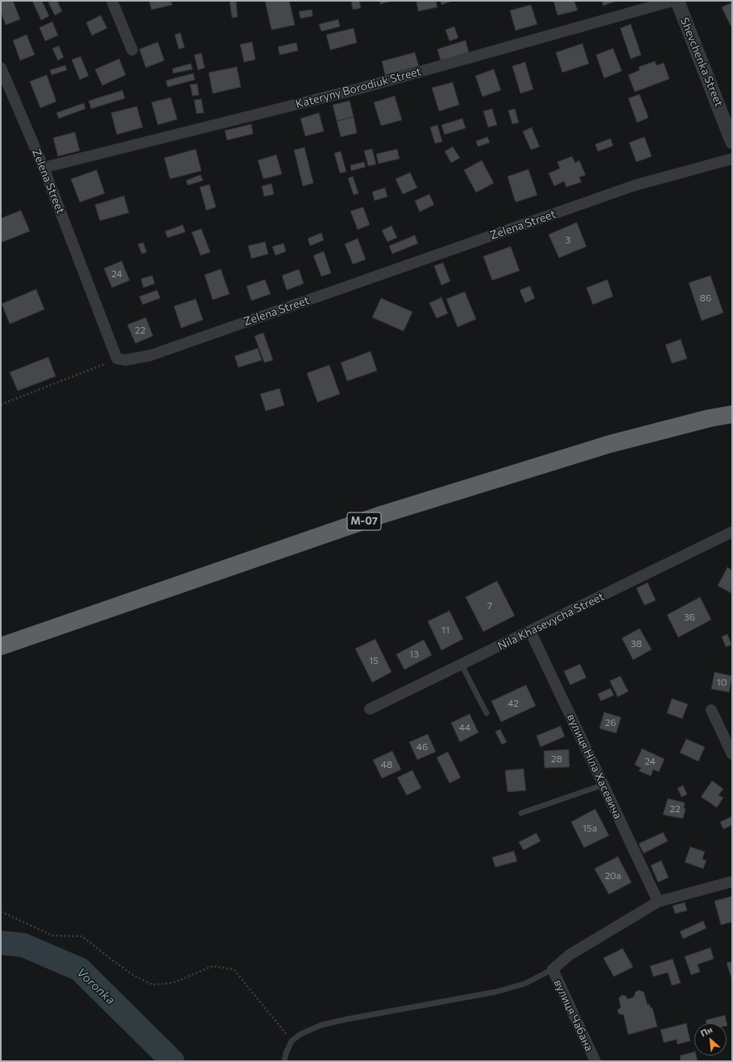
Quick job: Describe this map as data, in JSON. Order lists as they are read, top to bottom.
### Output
{
  "streets": {
    "highway": ["М-07"],
    "street": [
      "Shevchenka Street",
      "Kateryny Borodiuk Street",
      "Zelena Street",
      "Nila Khasevycha Street",
      "вулиця Ніла Хасевича",
      "вулиця Чабана"
    ]
  },
  "crossings": [
    ["Kateryny Borodiuk Street", "Zelena Street"],
    ["Nila Khasevycha Street", "вулиця Ніла Хасевича"]
  ],
  "water": ["Voronka"],
  "house_numbers": [
    "3",
    "24",
    "86",
    "22",
    "7",
    "36",
    "11",
    "38",
    "13",
    "15",
    "10",
    "42",
    "26",
    "44",
    "46",
    "28",
    "24",
    "48",
    "22",
    "15а",
    "20а"
  ],
  "north": "top left"
}
